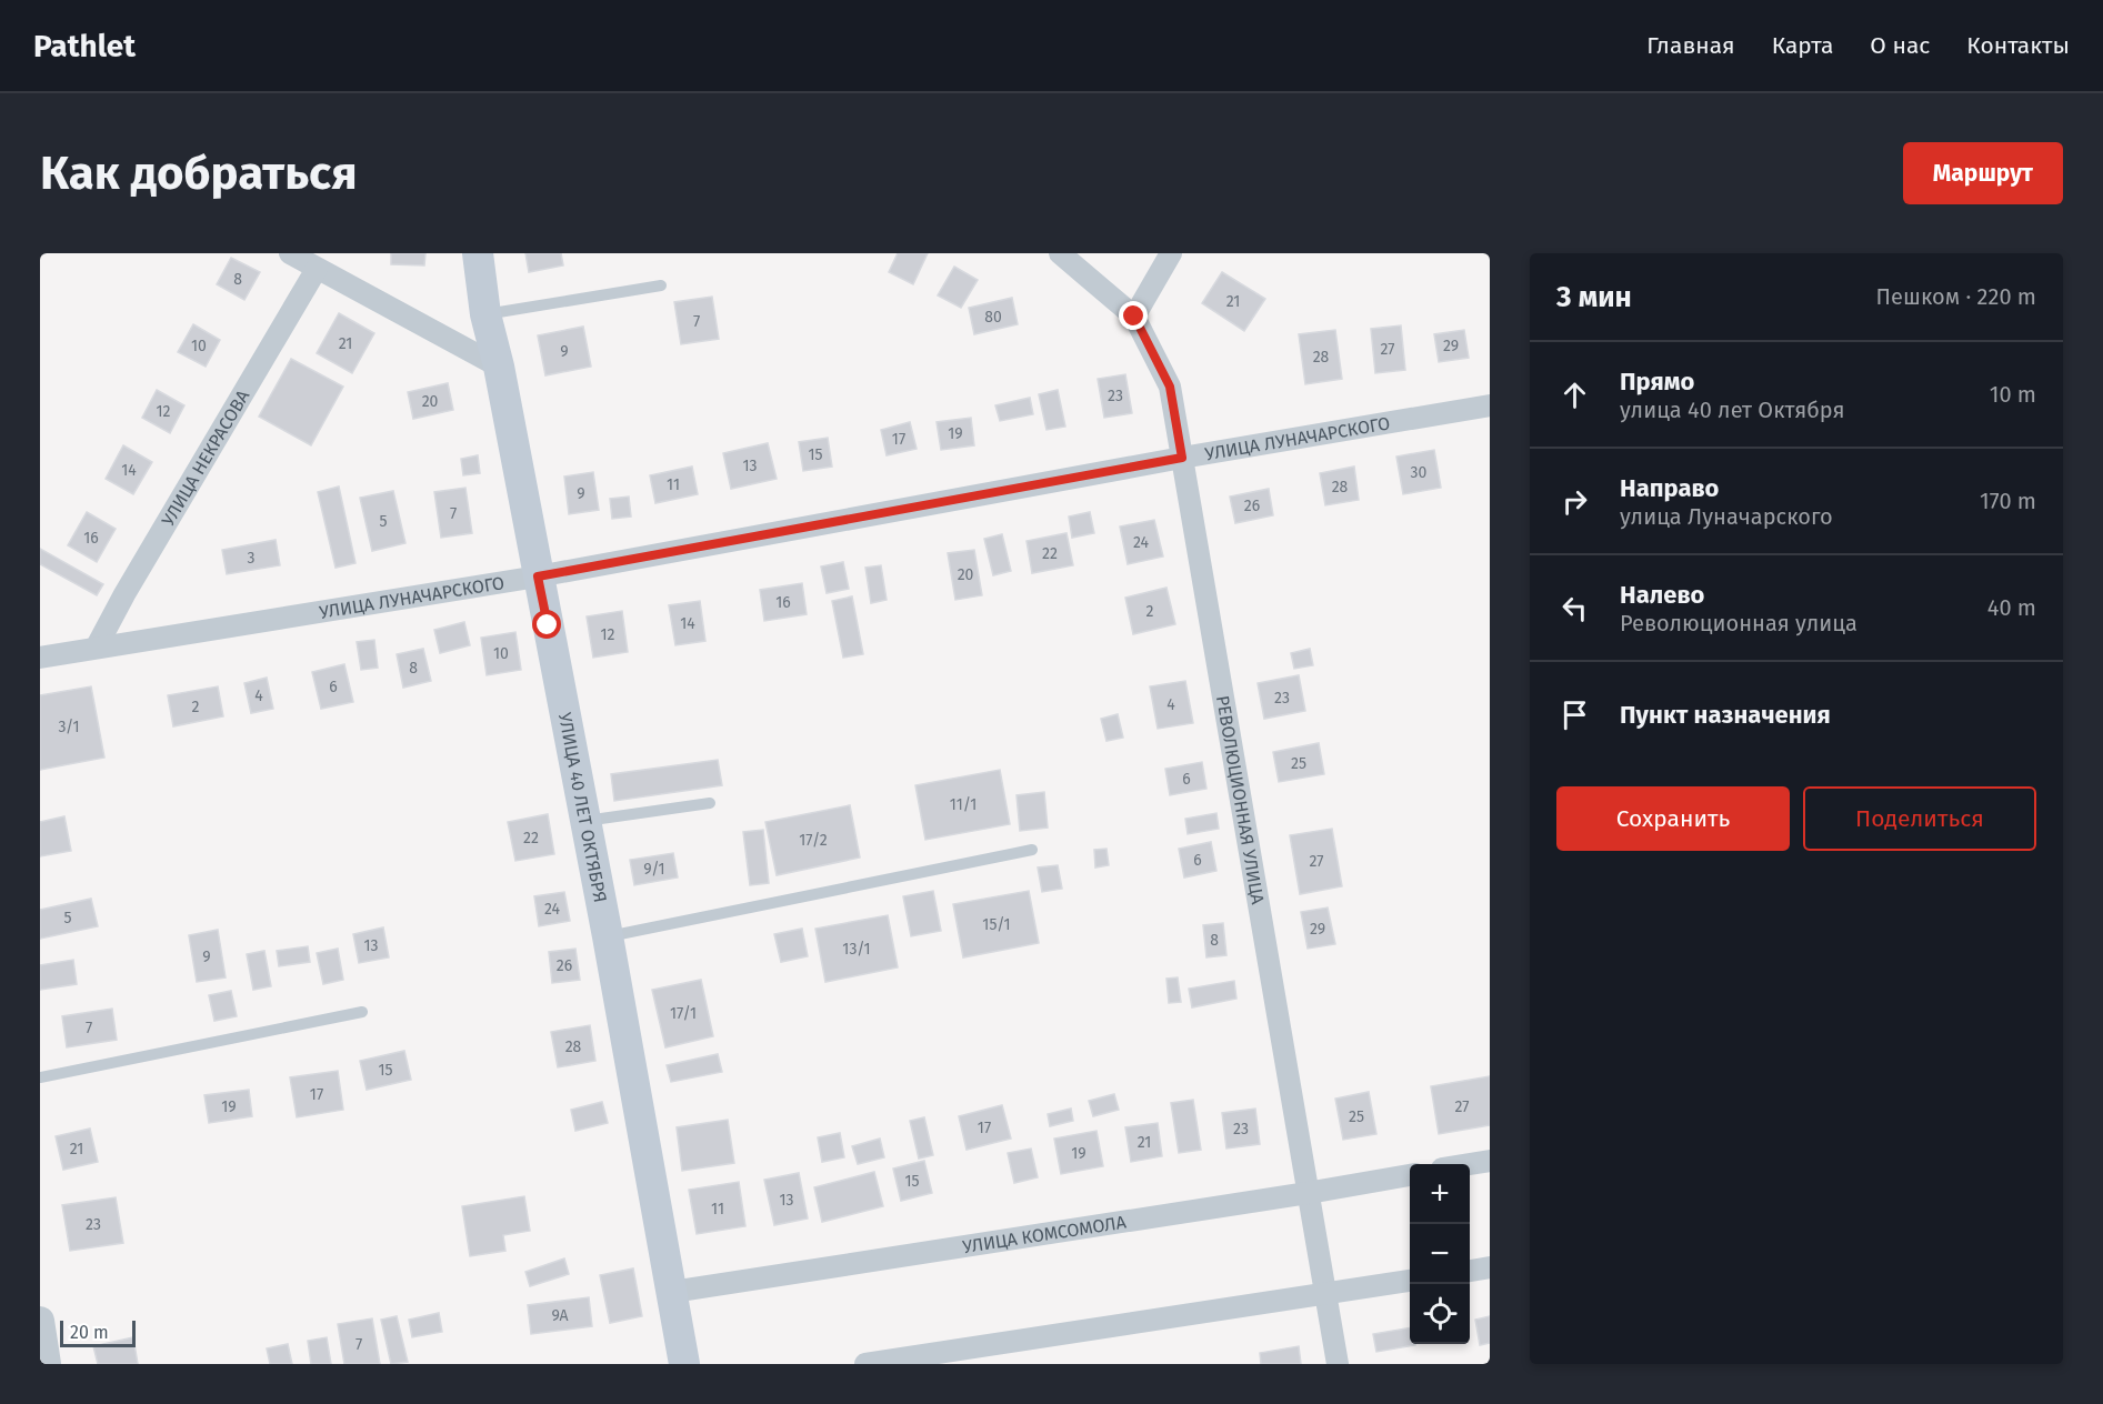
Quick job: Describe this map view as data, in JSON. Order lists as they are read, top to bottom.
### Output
{
  "streets": {
    "main road": ["УЛИЦА 40 ЛЕТ ОКТЯБРЯ"],
    "street": [
      "УЛИЦА ЛУНАЧАРСКОГО",
      "УЛИЦА НЕКРАСОВА",
      "РЕВОЛЮЦИОННАЯ УЛИЦА",
      "УЛИЦА КОМСОМОЛА"
    ]
  },
  "crossings": [
    ["УЛИЦА ЛУНАЧАРСКОГО", "УЛИЦА НЕКРАСОВА"],
    ["УЛИЦА ЛУНАЧАРСКОГО", "РЕВОЛЮЦИОННАЯ УЛИЦА"],
    ["УЛИЦА ЛУНАЧАРСКОГО", "УЛИЦА 40 ЛЕТ ОКТЯБРЯ"],
    ["РЕВОЛЮЦИОННАЯ УЛИЦА", "УЛИЦА КОМСОМОЛА"],
    ["УЛИЦА 40 ЛЕТ ОКТЯБРЯ", "УЛИЦА КОМСОМОЛА"]
  ],
  "house_numbers": [
    "8",
    "21",
    "80",
    "7",
    "21",
    "10",
    "29",
    "27",
    "9",
    "28",
    "23",
    "20",
    "12",
    "19",
    "17",
    "15",
    "13",
    "14",
    "30",
    "11",
    "28",
    "9",
    "26",
    "7",
    "5",
    "16",
    "24",
    "22",
    "3",
    "20",
    "16",
    "2",
    "14",
    "12",
    "10",
    "8",
    "6",
    "4",
    "23",
    "4",
    "2",
    "3/1",
    "25",
    "6",
    "11/1",
    "22",
    "17/2",
    "6",
    "27",
    "9/1",
    "24",
    "5",
    "15/1",
    "29",
    "8",
    "13",
    "13/1",
    "9",
    "26",
    "17/1",
    "7",
    "28",
    "15",
    "17",
    "19",
    "27",
    "25",
    "17",
    "23",
    "21",
    "21",
    "19",
    "15",
    "13",
    "11",
    "23",
    "9А",
    "7"
  ],
  "scale_bar": "20 m",
  "page": {
    "header": "Pathlet",
    "nav": [
      "Главная",
      "Карта",
      "О нас",
      "Контакты"
    ],
    "buttons": [
      "Маршрут",
      ["Сохранить", "Поделиться"]
    ],
    "title": "Как добраться",
    "heading": ["3 мин", "Пешком · 220 m"],
    "list": [
      ["Прямо", "улица 40 лет Октября", "10 m"],
      ["Направо", "улица Луначарского", "170 m"],
      ["Налево", "Революционная улица", "40 m"],
      "Пункт назначения"
    ],
    "map_buttons": ["+", "−"],
    "scale": "20 m"
  }
}
